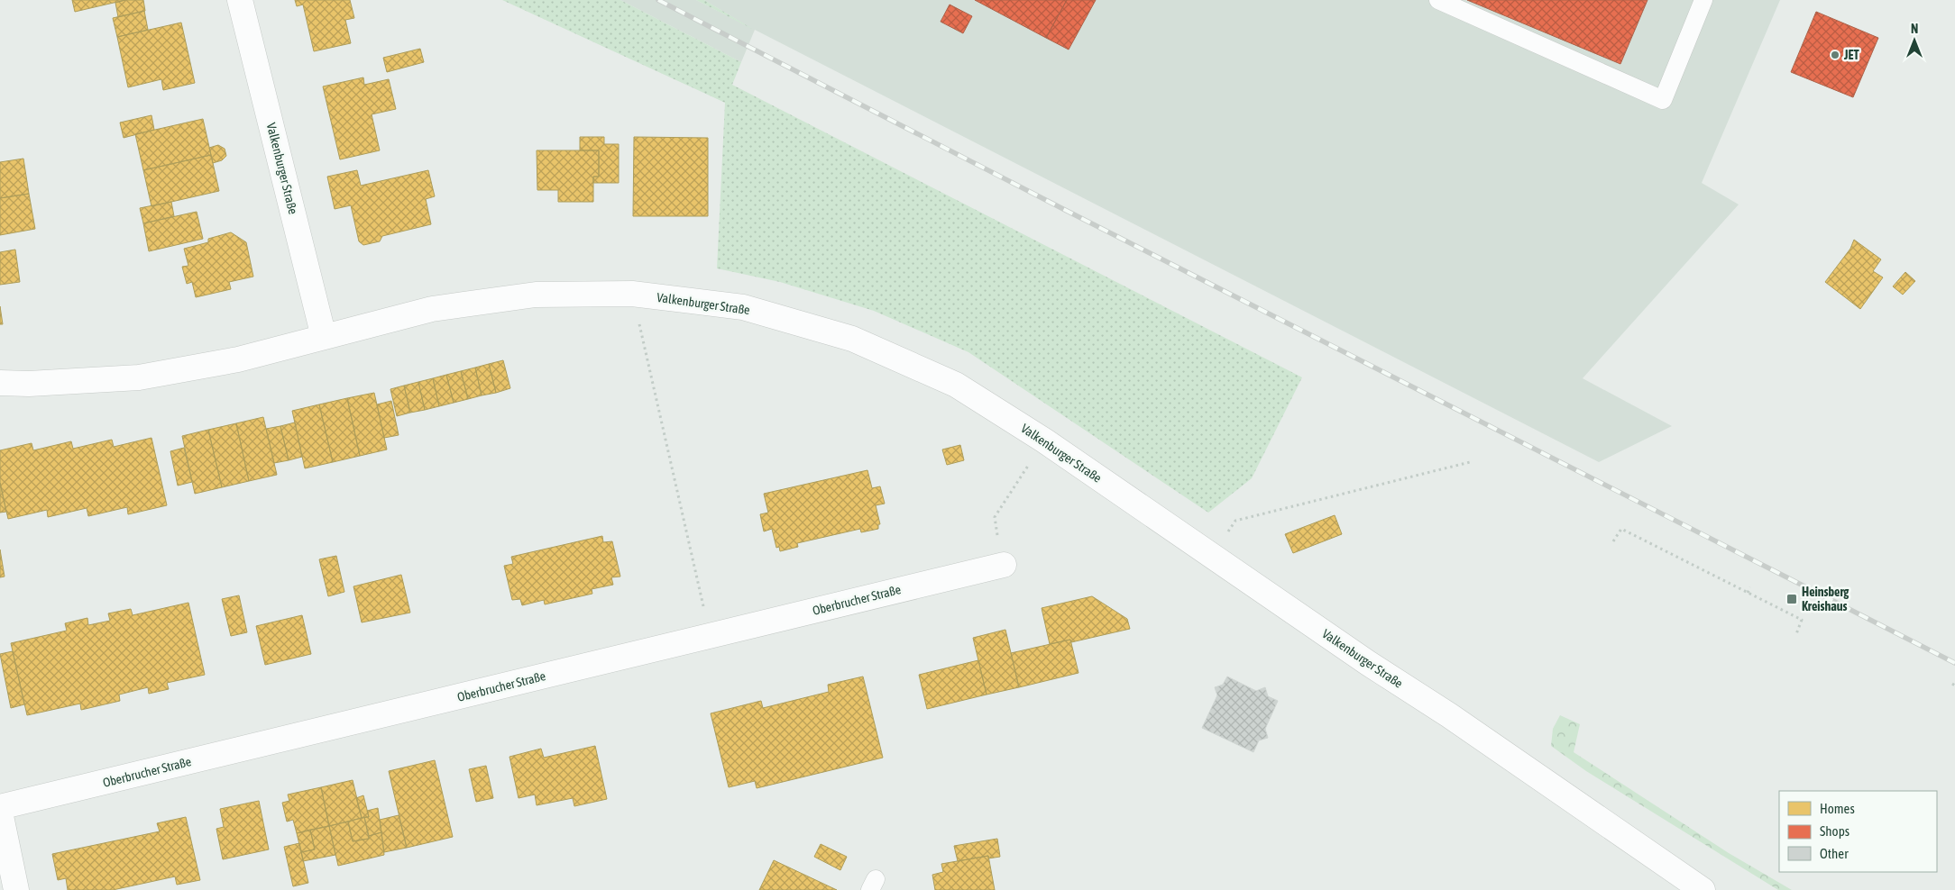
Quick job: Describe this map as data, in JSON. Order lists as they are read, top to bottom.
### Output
{
  "streets": {
    "street": ["Valkenburger Straße", "Oberbrucher Straße"]
  },
  "places": {
    "other": ["JET"],
    "transit": ["Heinsberg Kreishaus"]
  },
  "legend": ["Homes", "Shops", "Other"],
  "north": "top"
}
